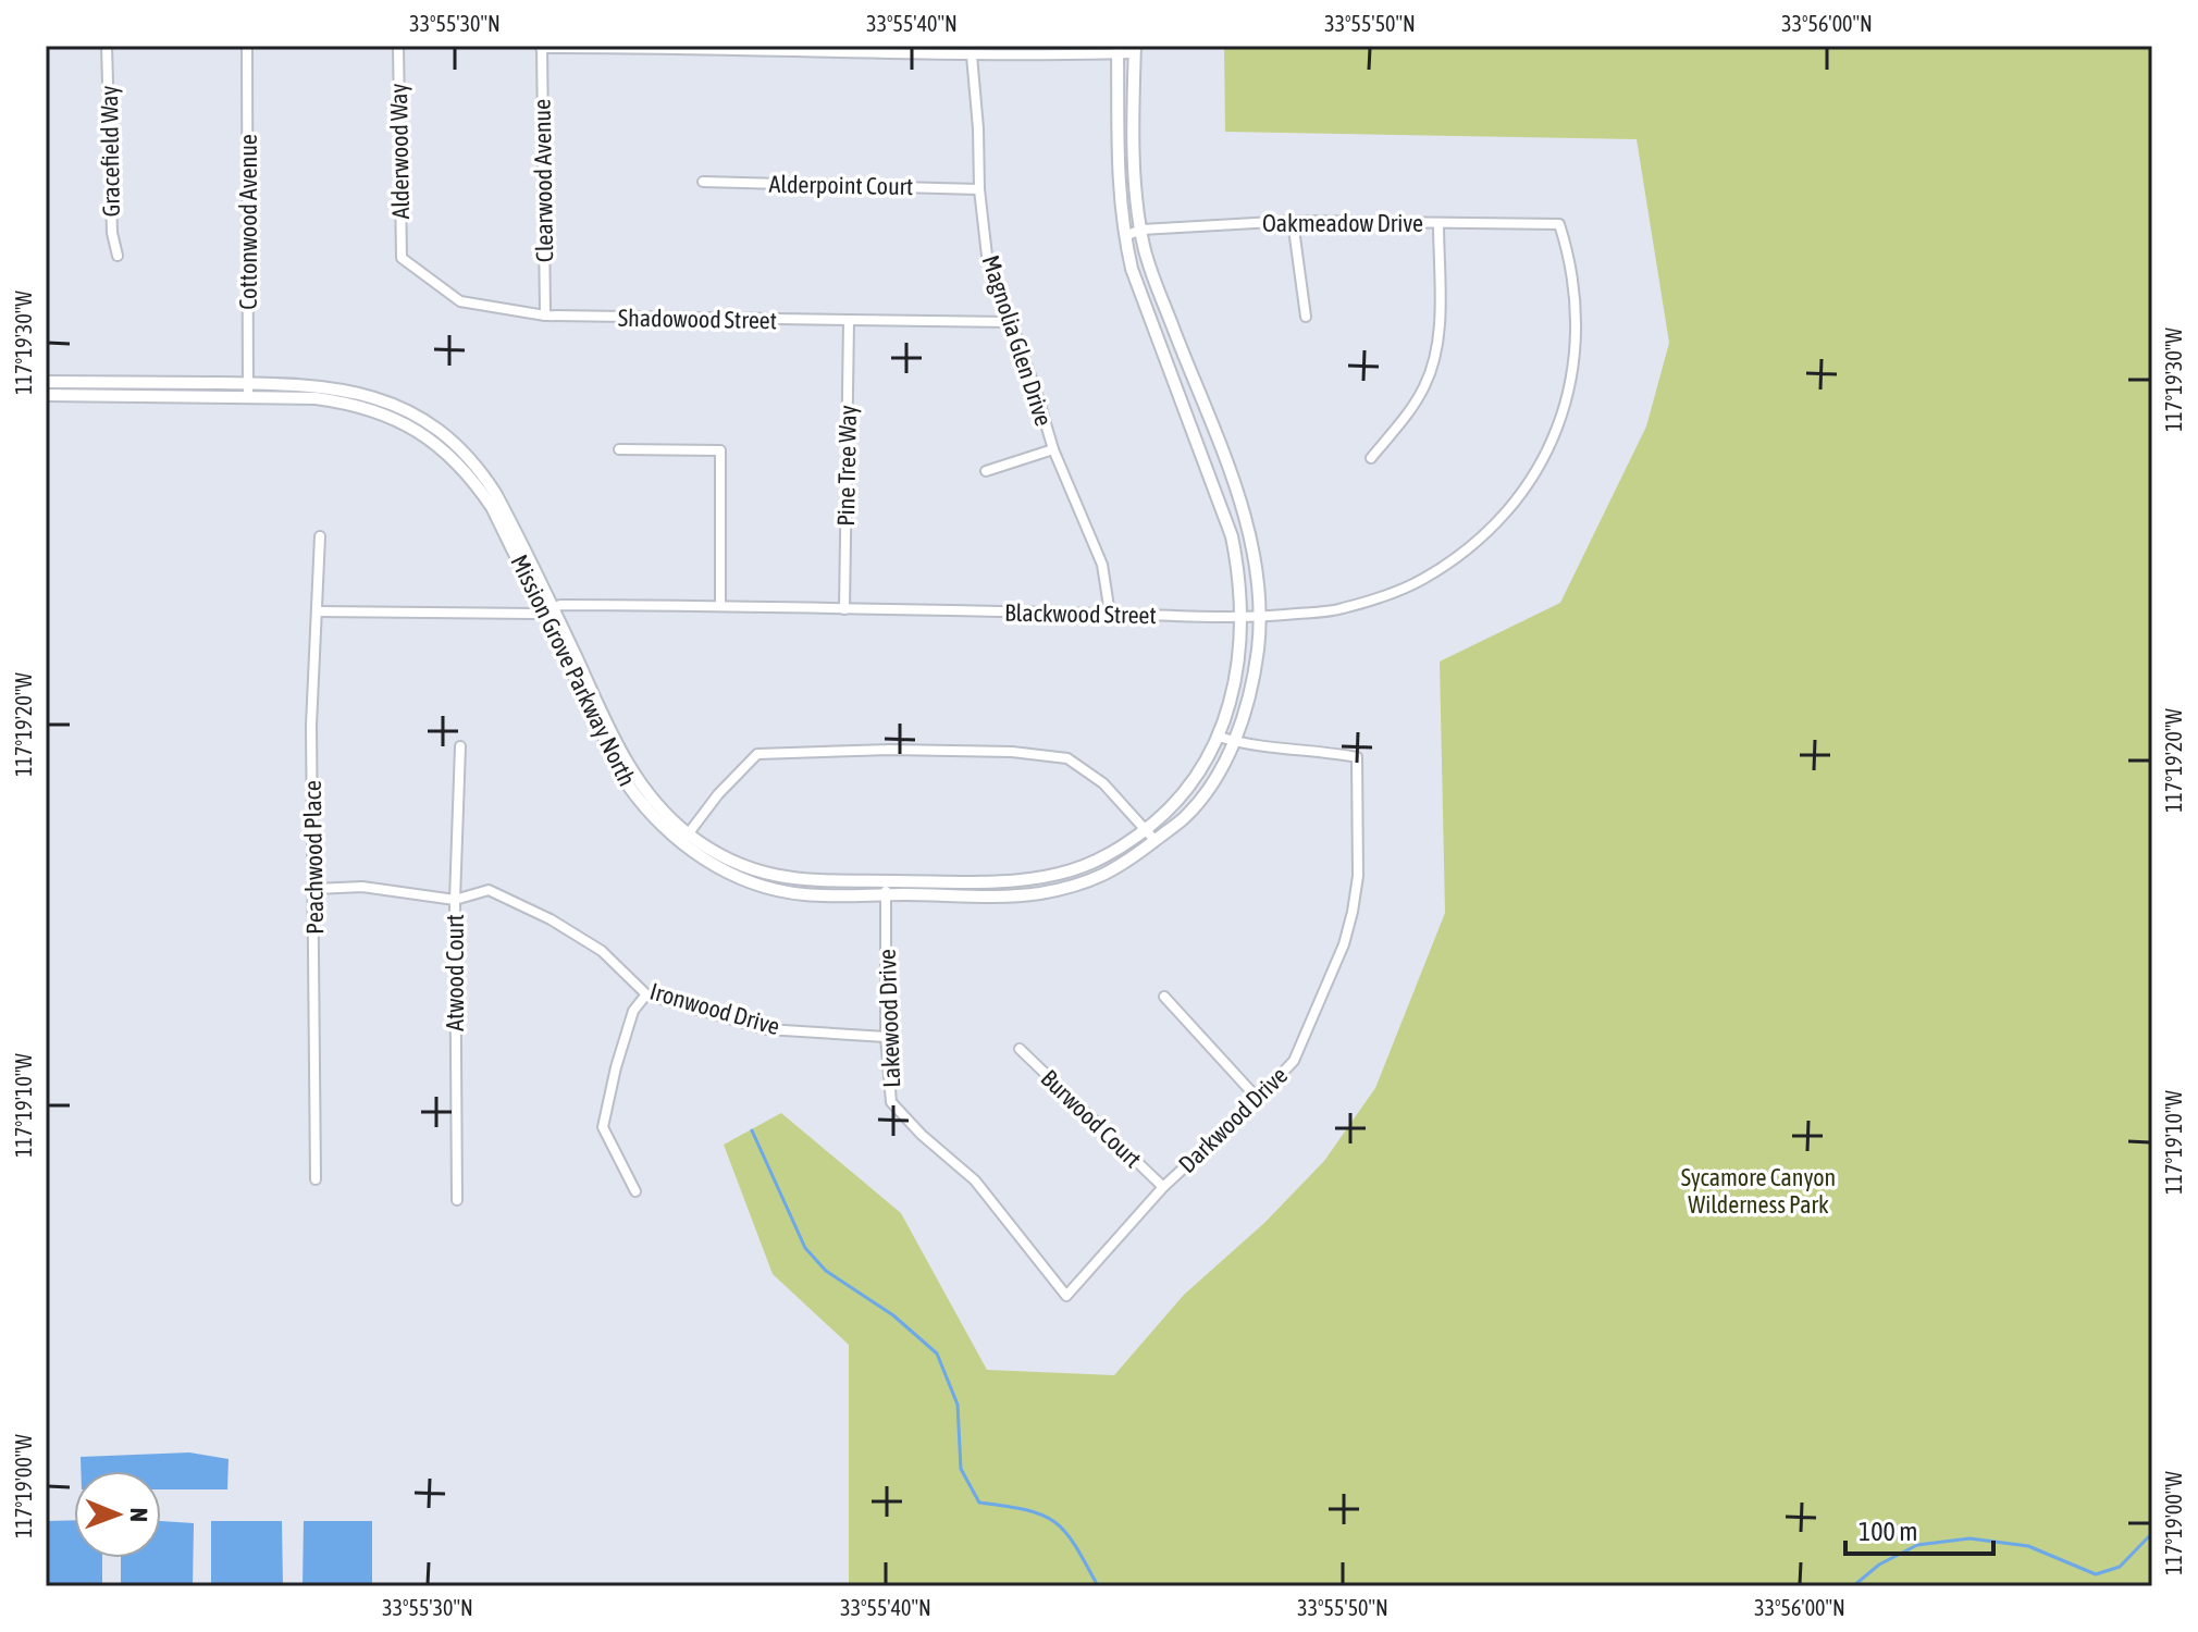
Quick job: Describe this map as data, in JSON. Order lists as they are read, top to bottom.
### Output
{
  "streets": {
    "street": [
      "Gracefield Way",
      "Alderwood Way",
      "Clearwood Avenue",
      "Alderpoint Court",
      "Cottonwood Avenue",
      "Oakmeadow Drive",
      "Shadowood Street",
      "Magnolia Glen Drive",
      "Pine Tree Way",
      "Blackwood Street",
      "Mission Grove Parkway North",
      "Peachwood Place",
      "Atwood Court",
      "Ironwood Drive",
      "Lakewood Drive",
      "Burwood Court",
      "Darkwood Drive"
    ]
  },
  "crossings": [
    ["Alderwood Way", "Shadowood Street"],
    ["Clearwood Avenue", "Shadowood Street"],
    ["Alderpoint Court", "Magnolia Glen Drive"],
    ["Cottonwood Avenue", "Mission Grove Parkway North"],
    ["Oakmeadow Drive", "Blackwood Street"],
    ["Oakmeadow Drive", "Mission Grove Parkway North"],
    ["Shadowood Street", "Magnolia Glen Drive"],
    ["Shadowood Street", "Pine Tree Way"],
    ["Magnolia Glen Drive", "Blackwood Street"],
    ["Pine Tree Way", "Blackwood Street"],
    ["Blackwood Street", "Mission Grove Parkway North"],
    ["Blackwood Street", "Peachwood Place"],
    ["Mission Grove Parkway North", "Lakewood Drive"],
    ["Mission Grove Parkway North", "Darkwood Drive"],
    ["Peachwood Place", "Ironwood Drive"],
    ["Atwood Court", "Ironwood Drive"],
    ["Ironwood Drive", "Lakewood Drive"],
    ["Lakewood Drive", "Darkwood Drive"],
    ["Burwood Court", "Darkwood Drive"]
  ],
  "parks": ["Sycamore Canyon Wilderness Park"],
  "scale_bar": "100 m",
  "north": "right",
  "coordinates": [
    "33°55'30\"N",
    "33°55'40\"N",
    "33°55'50\"N",
    "33°56'00\"N",
    "117°19'30\"W",
    "117°19'20\"W",
    "117°19'10\"W",
    "117°19'00\"W"
  ]
}
